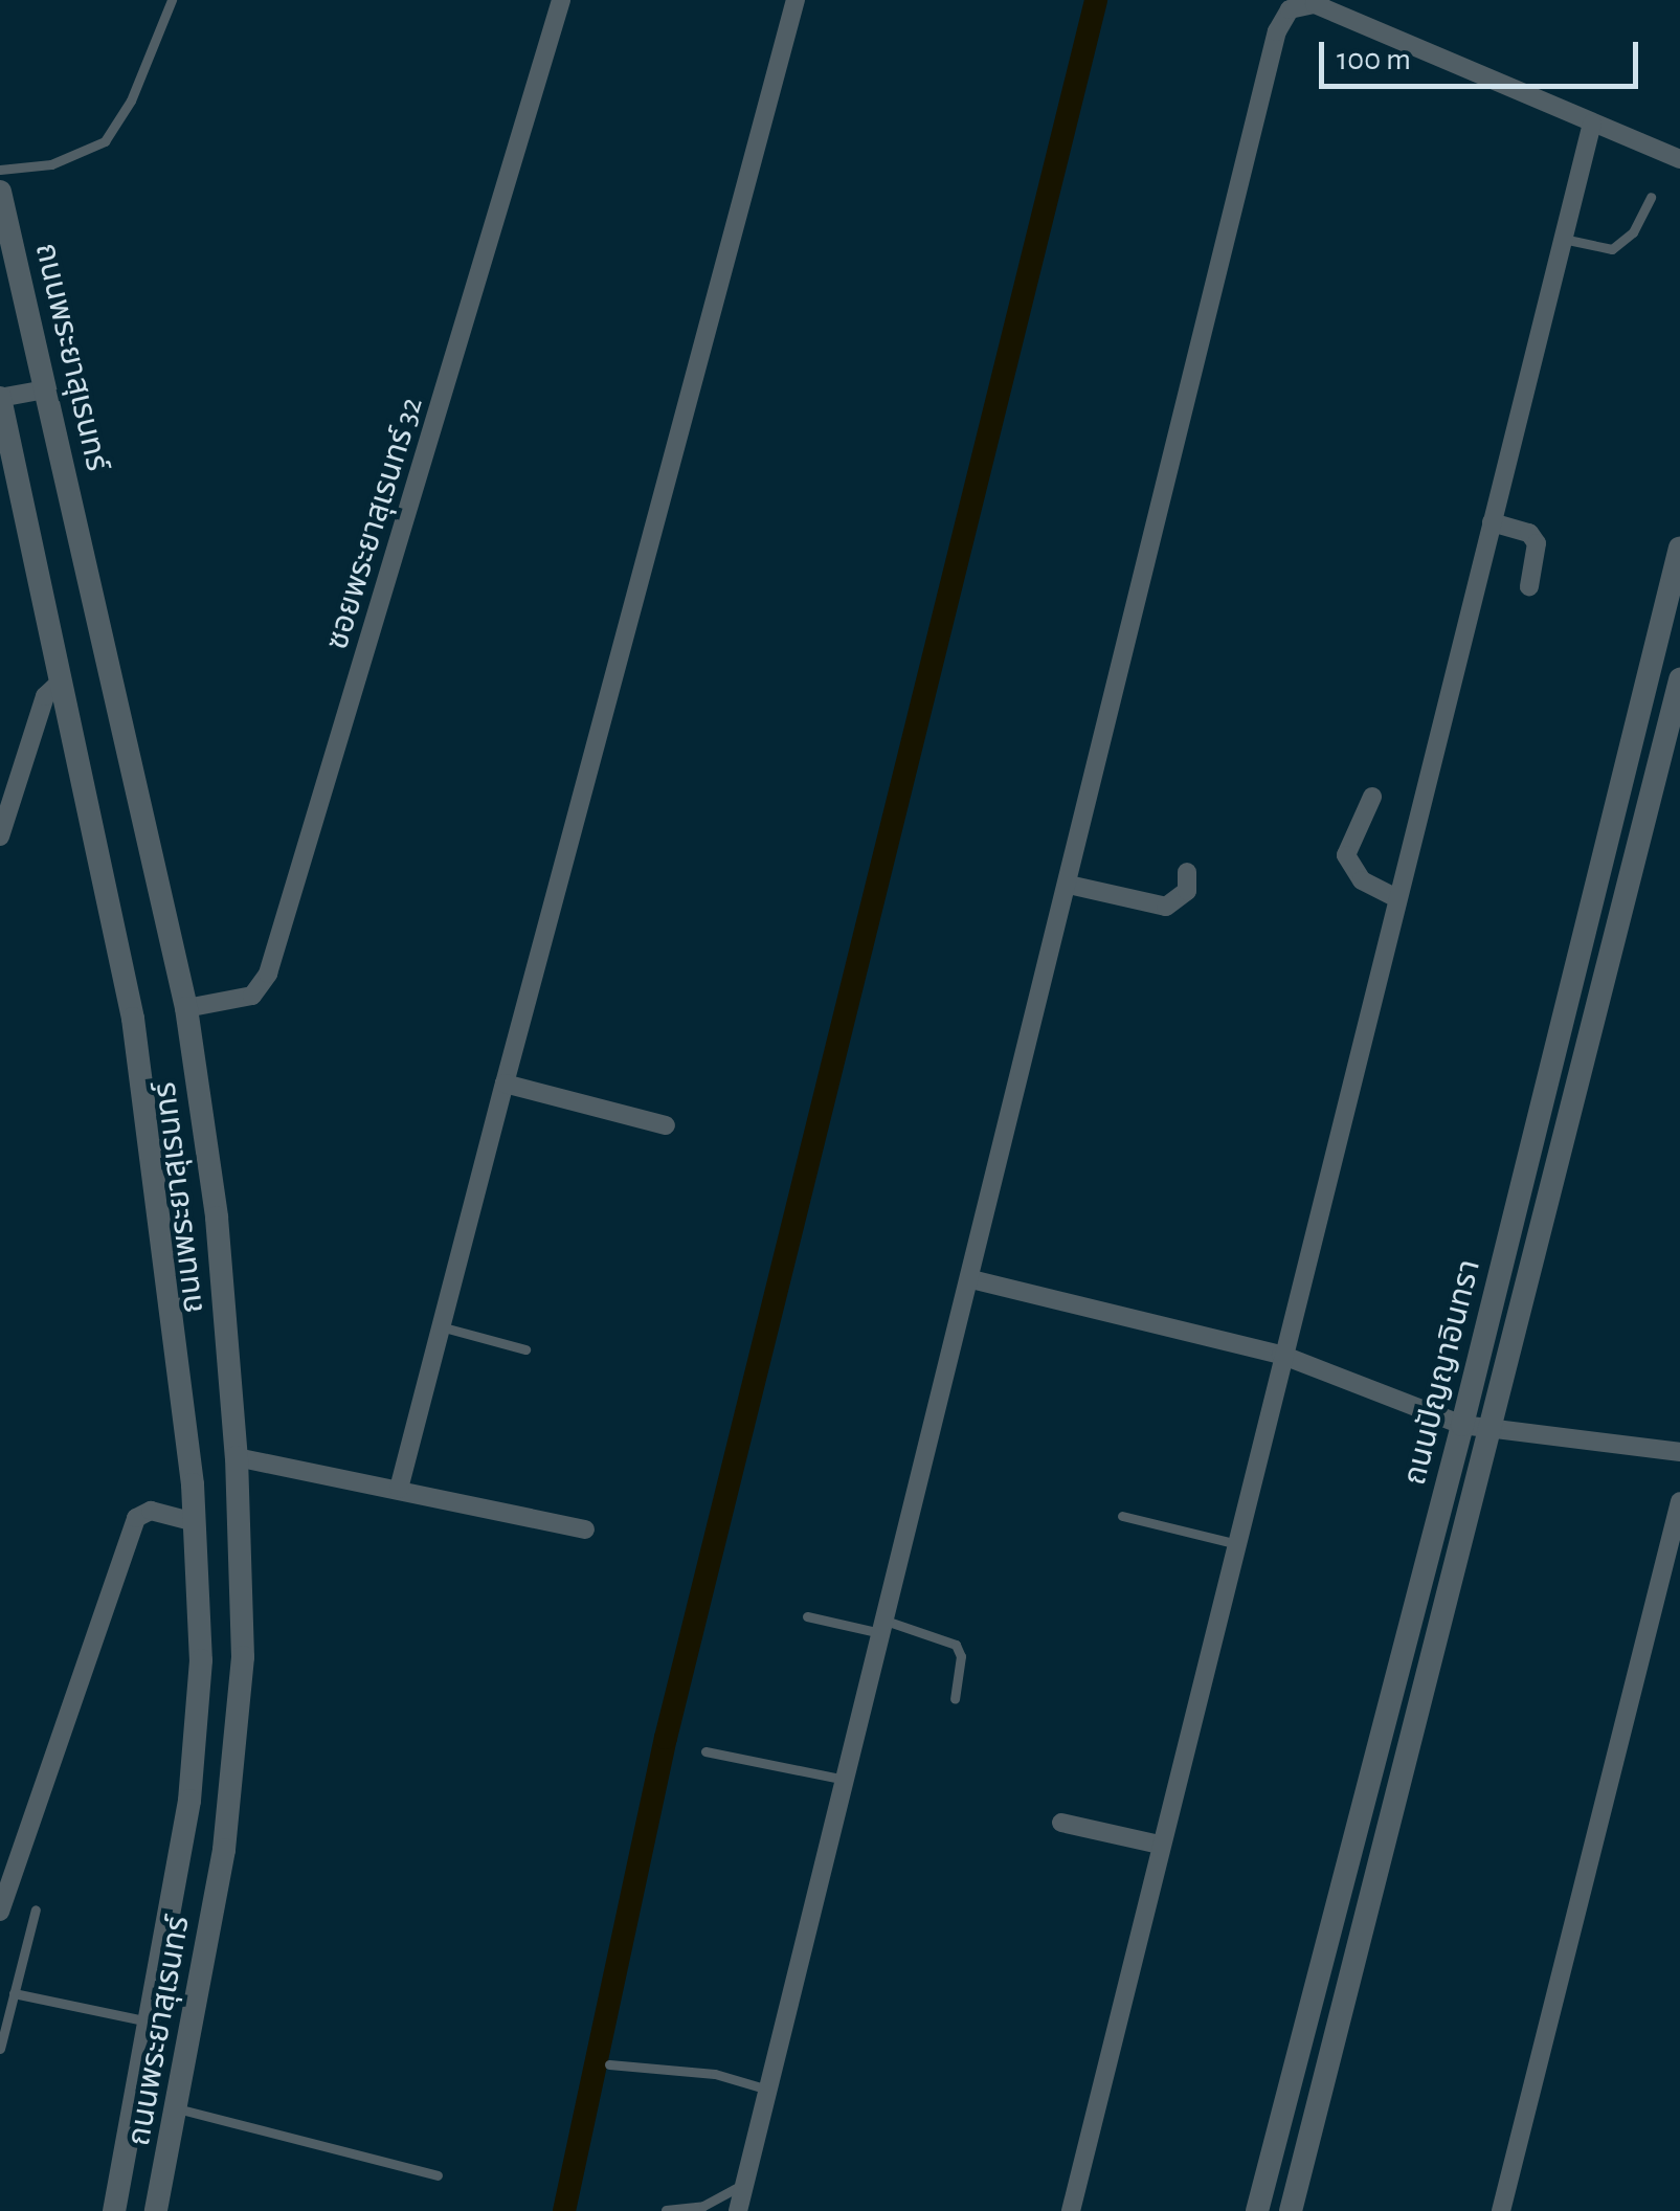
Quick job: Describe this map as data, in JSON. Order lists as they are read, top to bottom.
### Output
{
  "streets": {
    "street": ["ถนนพระยาสุเรนทร์", "ซอยพระยาสุเรนทร์ 32", "ถนนปัญญาอินทรา"]
  },
  "crossings": [
    ["ถนนพระยาสุเรนทร์", "ซอยพระยาสุเรนทร์ 32"]
  ],
  "scale_bar": "100 m"
}
